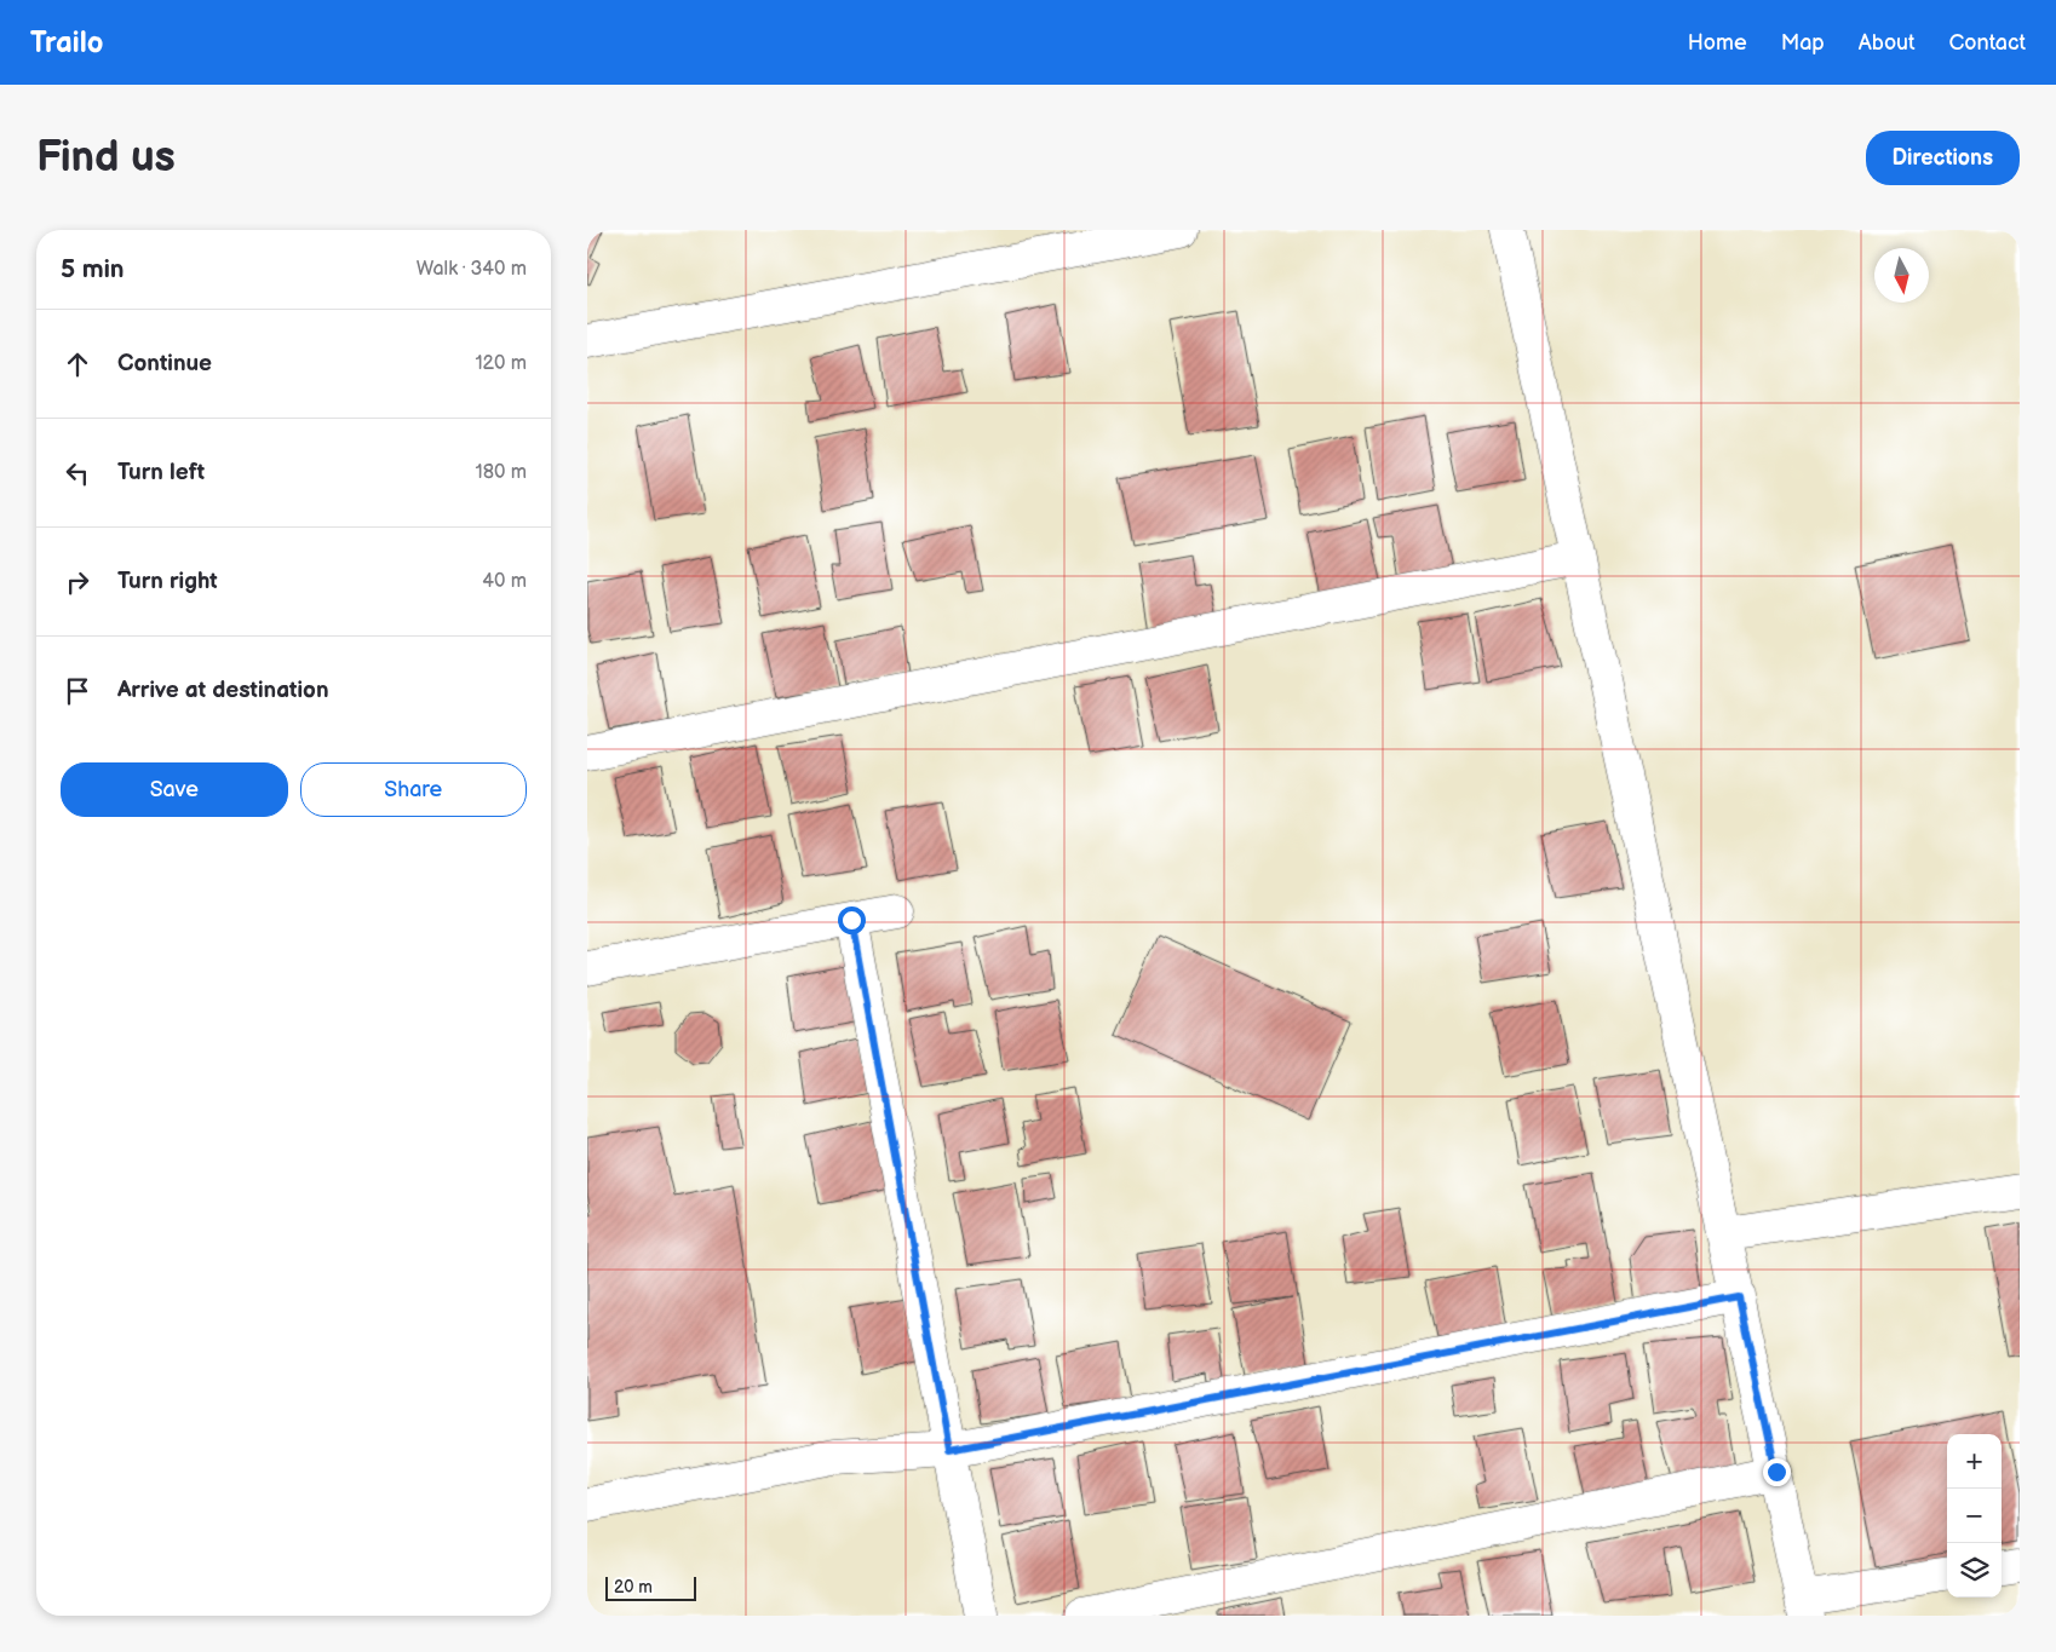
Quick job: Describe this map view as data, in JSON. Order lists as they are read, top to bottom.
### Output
{
  "scale_bar": "20 m",
  "north": "bottom",
  "page": {
    "header": "Trailo",
    "nav": [
      "Home",
      "Map",
      "About",
      "Contact"
    ],
    "buttons": [
      "Directions",
      ["Save", "Share"]
    ],
    "title": "Find us",
    "heading": ["5 min", "Walk · 340 m"],
    "list": [
      ["Continue", "120 m"],
      ["Turn left", "180 m"],
      ["Turn right", "40 m"],
      "Arrive at destination"
    ],
    "map_buttons": ["+", "−"],
    "scale": "20 m"
  }
}
